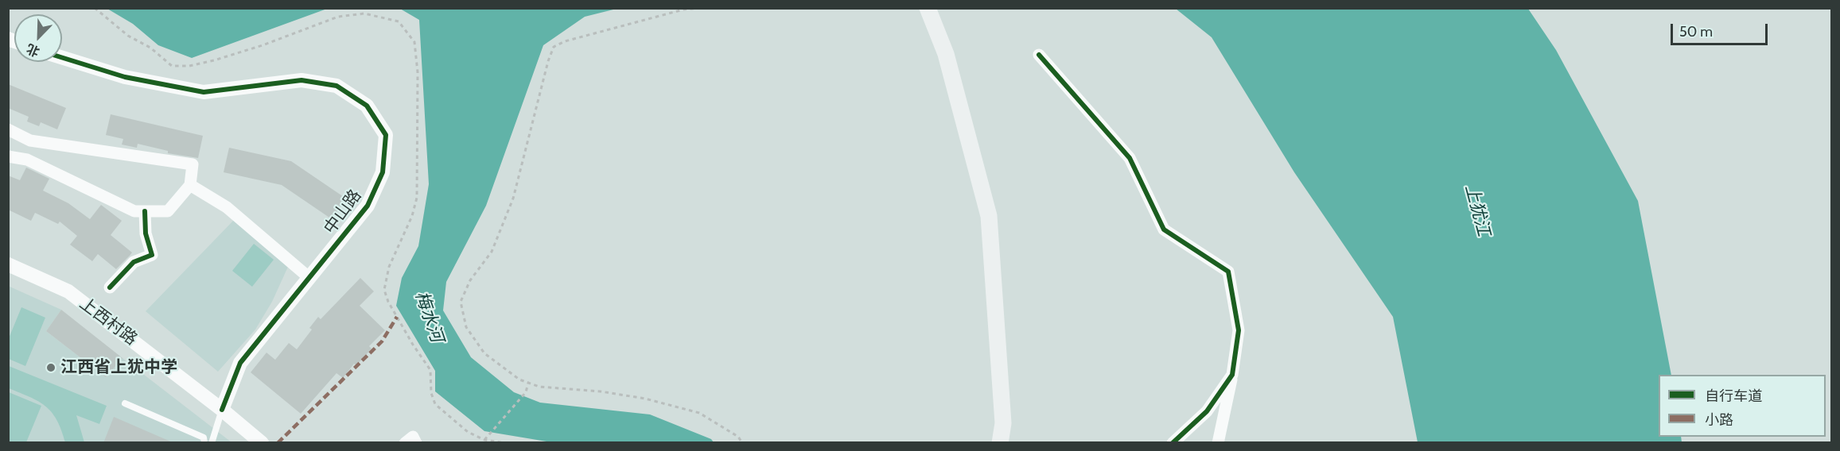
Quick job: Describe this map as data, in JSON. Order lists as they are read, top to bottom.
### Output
{
  "streets": {
    "street": ["中山路", "上西村路"]
  },
  "crossings": [
    ["中山路", "上西村路"]
  ],
  "water": ["上犹江", "梅水河"],
  "places": ["江西省上犹中学"],
  "legend": ["自行车道", "小路"],
  "scale_bar": "50 m",
  "north": "bottom left"
}
